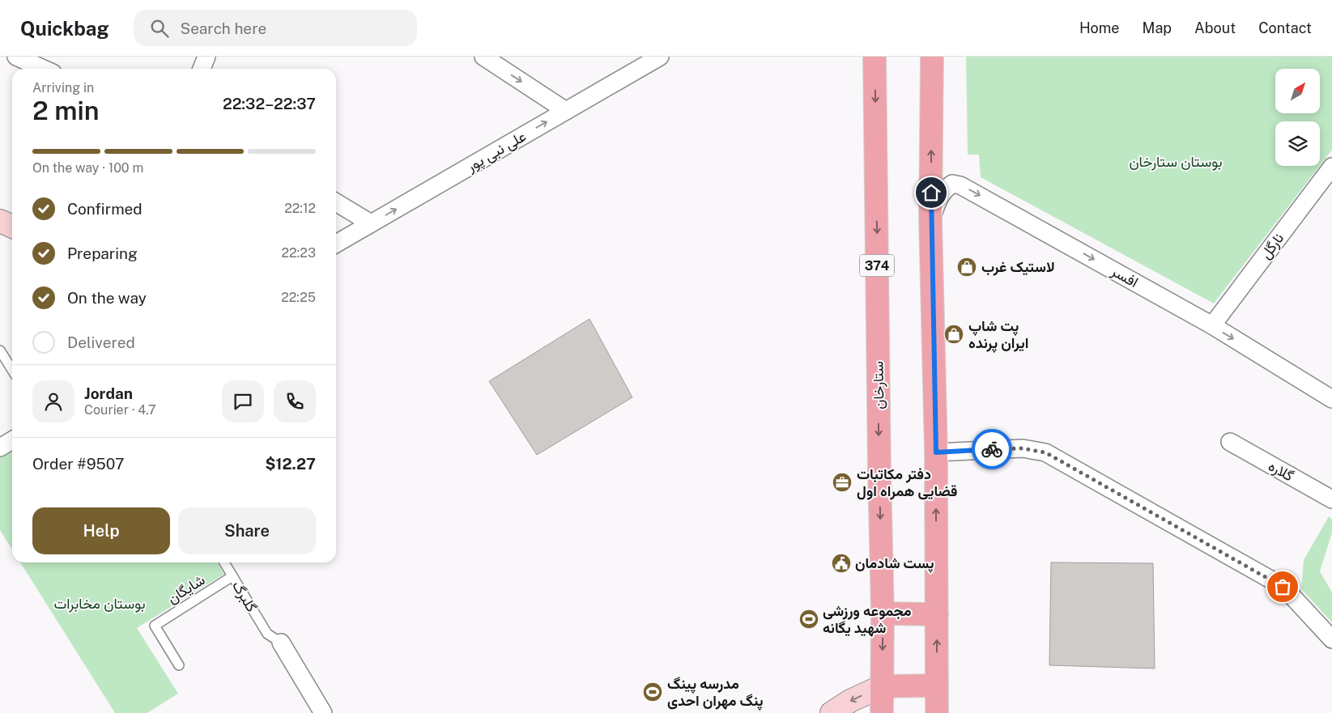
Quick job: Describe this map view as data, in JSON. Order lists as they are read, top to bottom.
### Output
{
  "streets": {
    "main road": ["374", "ستارخان"],
    "street": [
      "علی نبی پور",
      "نارگل",
      "افسر",
      "گلاره",
      "گلبرگ"
    ],
    "lane": ["شایگان"]
  },
  "crossings": [
    ["نارگل", "افسر"],
    ["شایگان", "گلبرگ"]
  ],
  "one_way": ["علی نبی پور", "افسر"],
  "parks": ["بوستان ستارخان", "بوستان مخابرات"],
  "places": {
    "shop": ["لاستیک غرب", "پت شاپ ایران پرنده"],
    "office": ["دفتر مکاتبات قضایی همراه اول"],
    "public building": ["پست شادمان"],
    "sports": ["مجموعه ورزشی شهید یگانه", "مدرسه پینگ پنگ مهران احدی"]
  },
  "north": "top right",
  "page": {
    "header": "Quickbag",
    "search": "Search here",
    "nav": [
      "Home",
      "Map",
      "About",
      "Contact"
    ],
    "heading": ["2 min", "Arriving in", "22:32–22:37"],
    "panel": [
      "Jordan",
      "Courier · 4.7",
      "Order #9507",
      "$12.27"
    ],
    "bar": "On the way · 100 m",
    "list": [
      ["Confirmed", "22:12"],
      ["Preparing", "22:23"],
      ["On the way", "22:25"],
      "Delivered"
    ],
    "buttons": ["Help", "Share"]
  }
}
